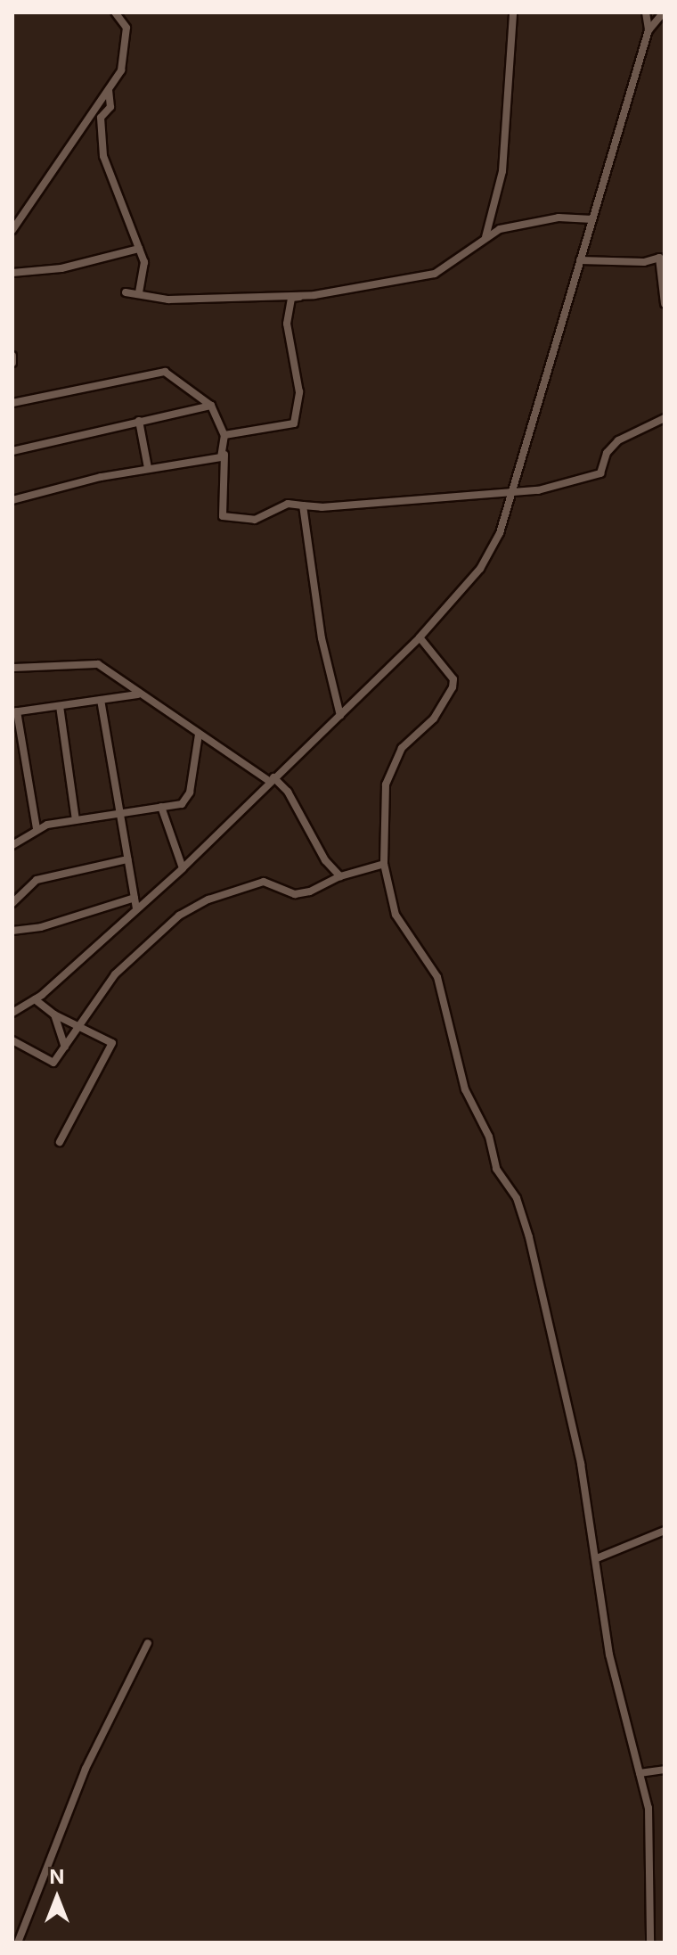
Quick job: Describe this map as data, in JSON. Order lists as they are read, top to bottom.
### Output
{
  "north": "top"
}
